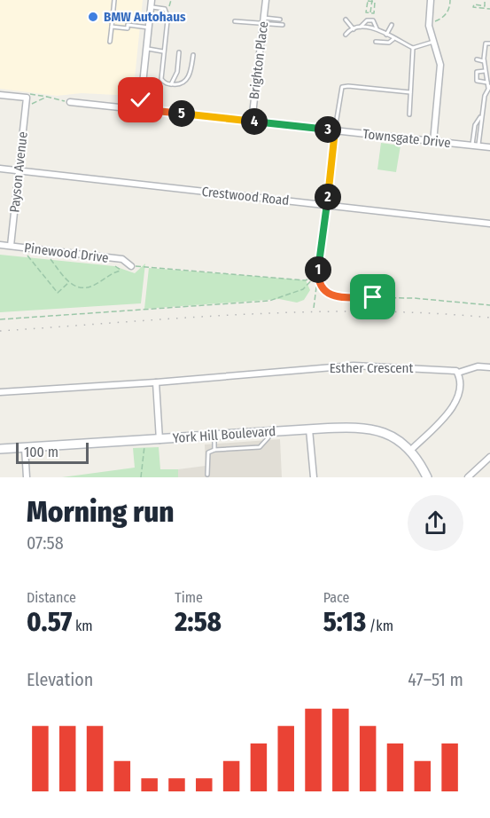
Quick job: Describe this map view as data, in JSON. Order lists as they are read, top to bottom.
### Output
{
  "streets": {
    "street": [
      "Brighton Place",
      "Townsgate Drive",
      "Payson Avenue",
      "Crestwood Road",
      "Pinewood Drive",
      "Esther Crescent",
      "York Hill Boulevard"
    ]
  },
  "crossings": [
    ["Brighton Place", "Townsgate Drive"],
    ["Payson Avenue", "Crestwood Road"],
    ["Payson Avenue", "Pinewood Drive"]
  ],
  "places": ["BMW Autohaus"],
  "scale_bar": "100 m",
  "page": {
    "pins": [
      "5",
      "4",
      "3",
      "2",
      "1"
    ],
    "scale": "100 m",
    "heading": ["Morning run", "07:58"],
    "stats": [
      ["Distance", "0.57 km"],
      ["Time", "2:58"],
      ["Pace", "5:13 /km"]
    ],
    "chart": ["Elevation", "47–51 m"]
  }
}
